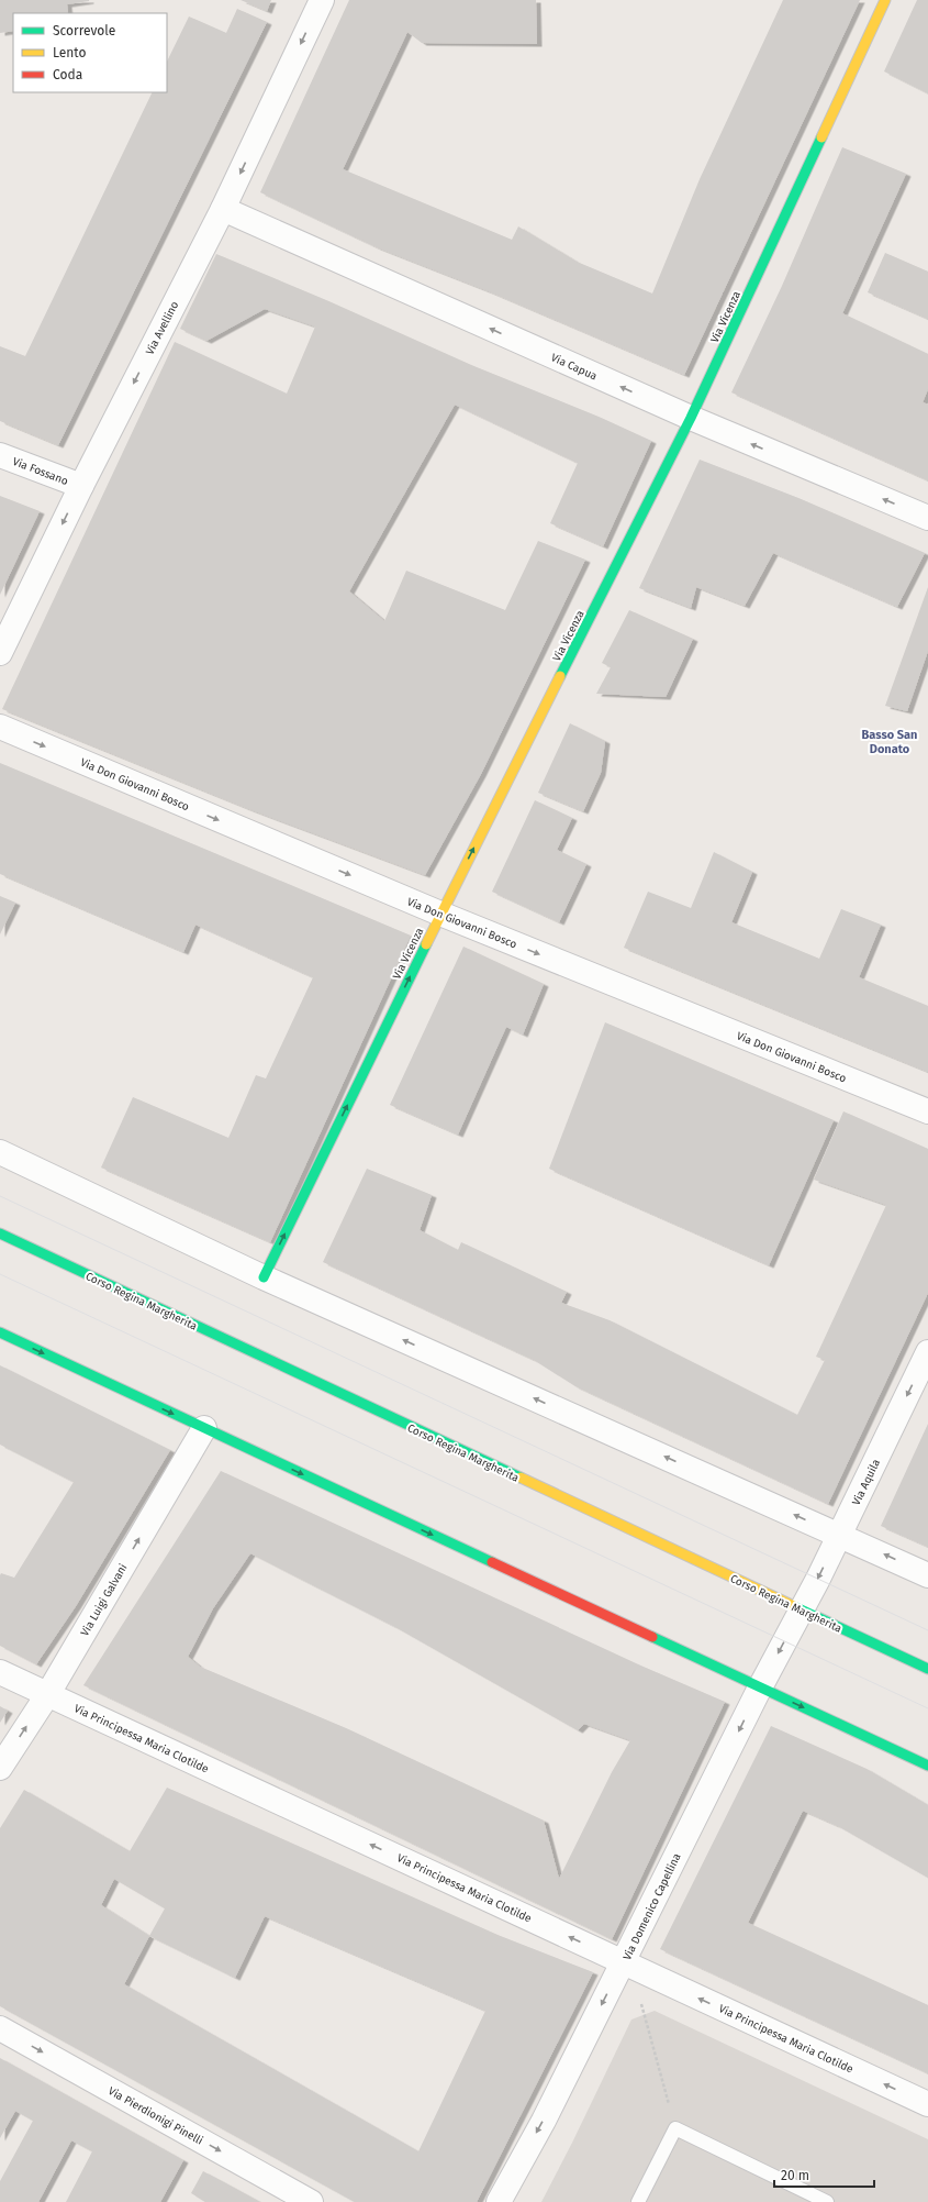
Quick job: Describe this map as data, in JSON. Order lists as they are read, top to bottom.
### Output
{
  "streets": {
    "street": [
      "Via Vicenza",
      "Via Avellino",
      "Via Capua",
      "Via Fossano",
      "Via Don Giovanni Bosco",
      "Corso Regina Margherita",
      "Via Aquila",
      "Via Luigi Galvani",
      "Via Principessa Maria Clotilde",
      "Via Domenico Capellina",
      "Via Pierdionigi Pinelli"
    ]
  },
  "crossings": [
    ["Via Vicenza", "Via Capua"],
    ["Via Vicenza", "Via Don Giovanni Bosco"],
    ["Via Avellino", "Via Capua"],
    ["Via Avellino", "Via Fossano"],
    ["Corso Regina Margherita", "Via Aquila"],
    ["Corso Regina Margherita", "Via Domenico Capellina"],
    ["Via Aquila", "Via Domenico Capellina"],
    ["Via Luigi Galvani", "Via Principessa Maria Clotilde"],
    ["Via Principessa Maria Clotilde", "Via Domenico Capellina"]
  ],
  "one_way": [
    "Via Vicenza",
    "Via Avellino",
    "Via Capua",
    "Via Don Giovanni Bosco",
    "Via Aquila",
    "Via Luigi Galvani",
    "Via Principessa Maria Clotilde",
    "Via Domenico Capellina",
    "Via Pierdionigi Pinelli"
  ],
  "districts": ["Basso San Donato"],
  "legend": ["Scorrevole", "Lento", "Coda"],
  "scale_bar": "20 m"
}
